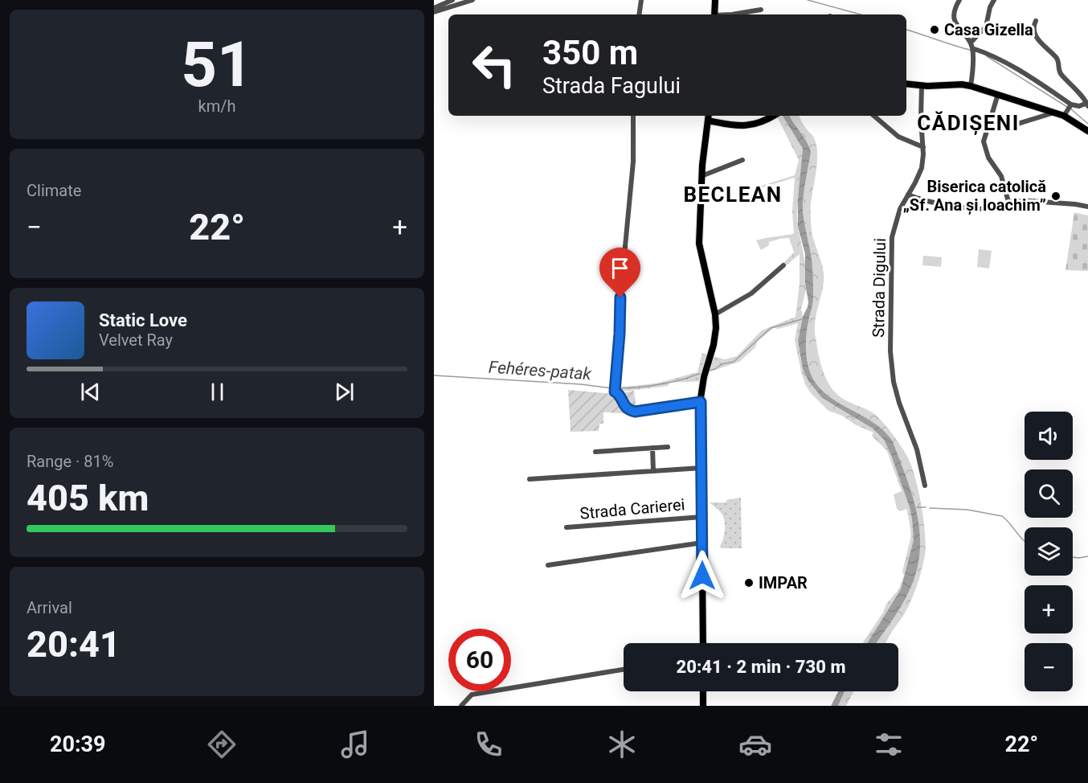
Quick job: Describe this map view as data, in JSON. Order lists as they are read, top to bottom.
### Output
{
  "streets": {
    "street": ["Strada Digului", "Strada Carierei"]
  },
  "districts": ["CĂDIȘENI", "BECLEAN"],
  "water": ["Fehéres-patak"],
  "places": ["Casa Gizella", "Biserica catolică „Sf. Ana și Ioachim”", "IMPAR"],
  "page": {
    "tile": [
      ["51", "km/h"],
      "Climate",
      ["Range · 81%", "405 km"],
      ["Arrival", "20:41"]
    ],
    "turn": ["350 m", "Strada Fagului"],
    "heat": ["−", "22°", "+"],
    "song": ["Static Love", "Velvet Ray"],
    "map_buttons": ["+", "−"],
    "limit": "60",
    "trip": "20:41 · 2 min · 730 m",
    "tabs": ["20:39", "22°"]
  }
}
